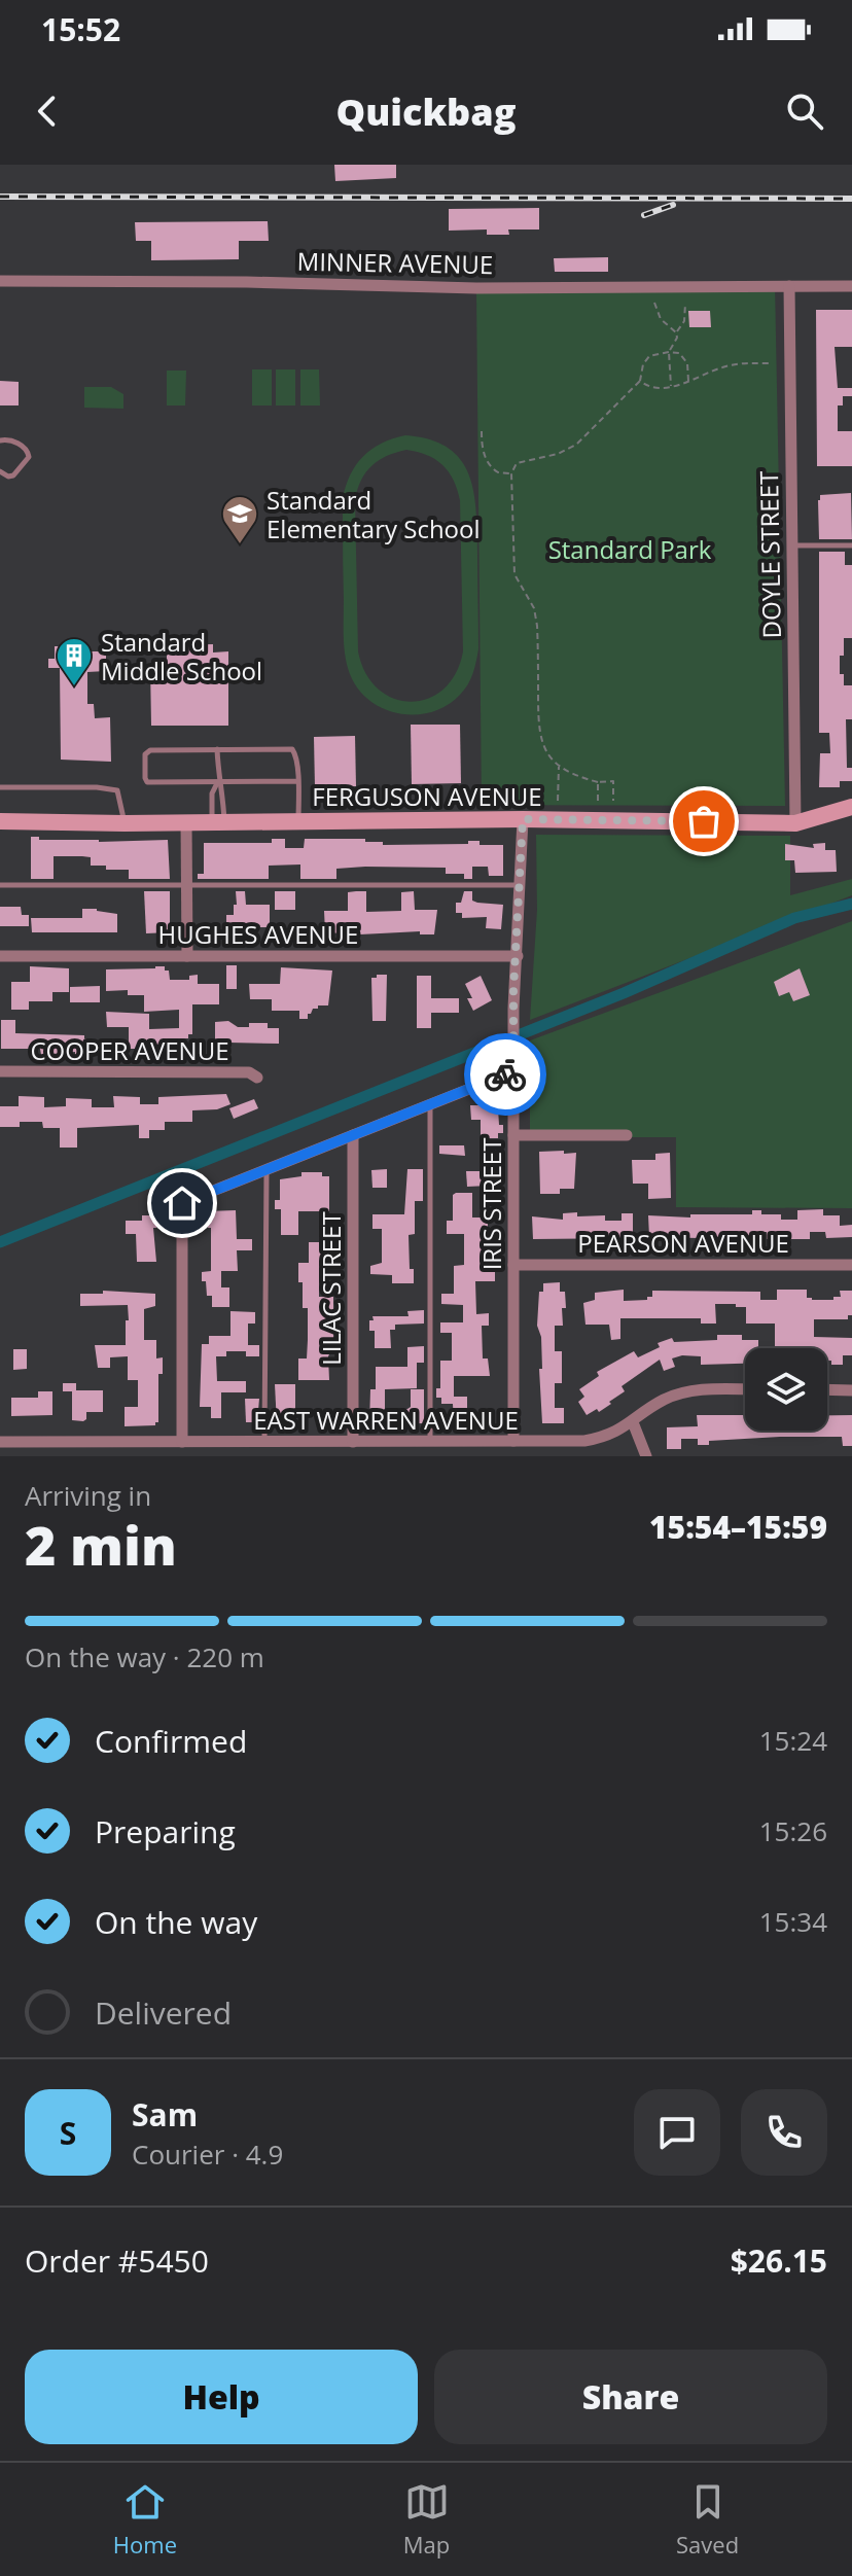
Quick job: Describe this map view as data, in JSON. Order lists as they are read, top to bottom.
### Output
{
  "streets": {
    "street": [
      "MINNER AVENUE",
      "DOYLE STREET",
      "FERGUSON AVENUE",
      "HUGHES AVENUE",
      "COOPER AVENUE",
      "IRIS STREET",
      "PEARSON AVENUE",
      "LILAC STREET",
      "EAST WARREN AVENUE"
    ]
  },
  "crossings": [
    ["MINNER AVENUE", "DOYLE STREET"],
    ["DOYLE STREET", "FERGUSON AVENUE"],
    ["FERGUSON AVENUE", "IRIS STREET"],
    ["HUGHES AVENUE", "IRIS STREET"],
    ["IRIS STREET", "PEARSON AVENUE"],
    ["IRIS STREET", "EAST WARREN AVENUE"],
    ["LILAC STREET", "EAST WARREN AVENUE"]
  ],
  "parks": ["Standard Park"],
  "places": {
    "school or university": ["Standard Elementary School"],
    "building": ["Standard Middle School"]
  },
  "page": {
    "status": "15:52",
    "header": "Quickbag",
    "heading": ["2 min", "Arriving in", "15:54–15:59"],
    "panel": [
      "Sam",
      "Courier · 4.9",
      "Order #5450",
      "$26.15"
    ],
    "bar": "On the way · 220 m",
    "list": [
      ["Confirmed", "15:24"],
      ["Preparing", "15:26"],
      ["On the way", "15:34"],
      "Delivered"
    ],
    "round": "S",
    "buttons": ["Help", "Share"],
    "tabs": ["Home", "Map", "Saved"]
  }
}
